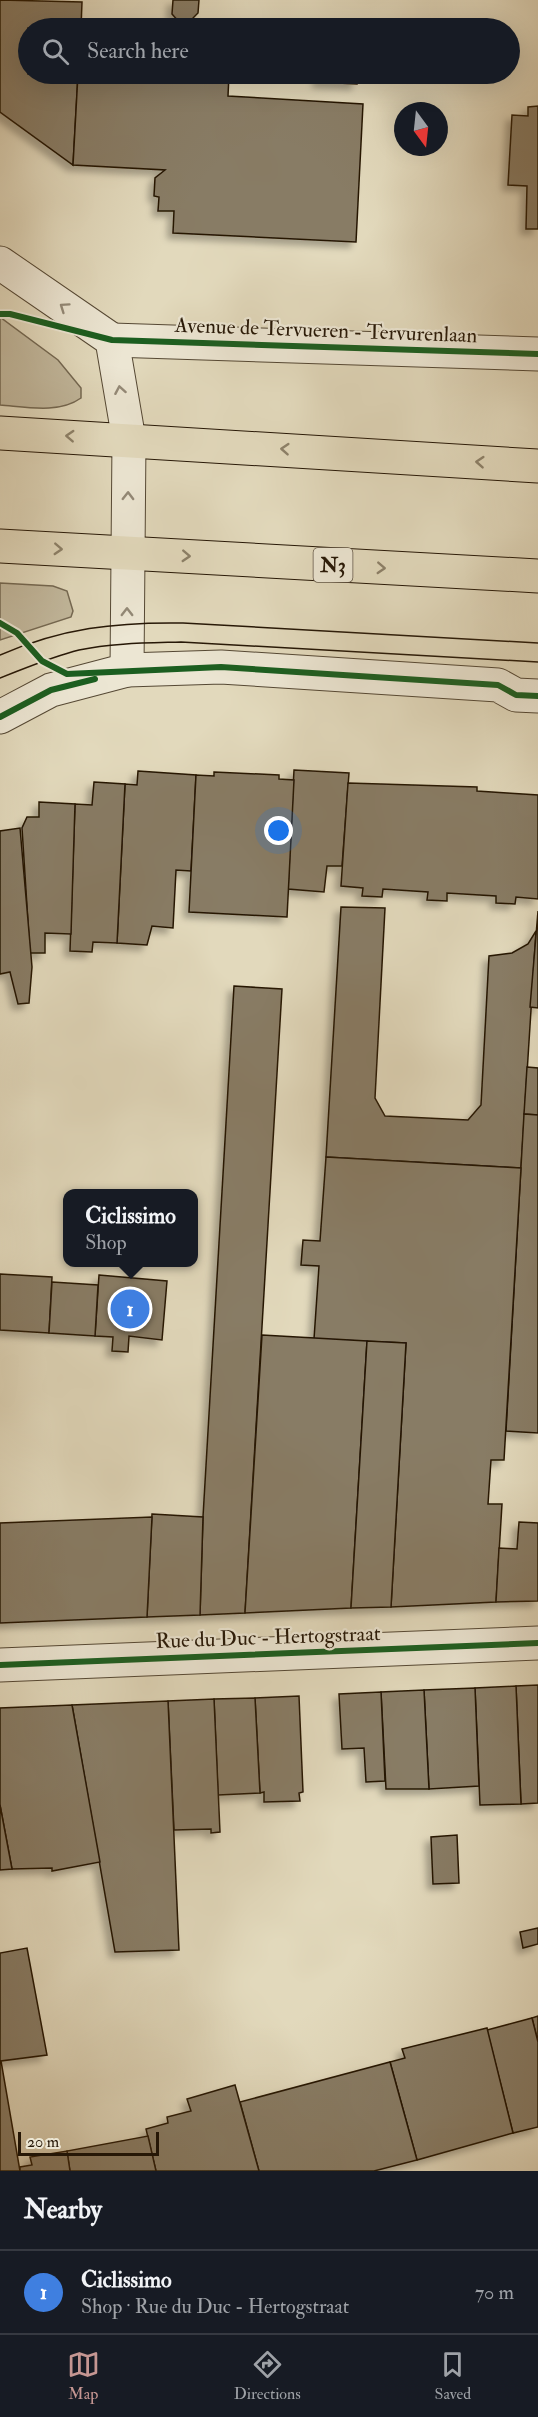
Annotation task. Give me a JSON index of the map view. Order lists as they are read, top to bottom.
{
  "streets": {
    "main road": ["N3"],
    "street": ["Avenue de Tervueren - Tervurenlaan", "Rue du Duc - Hertogstraat"]
  },
  "scale_bar": "20 m",
  "north": "bottom",
  "page": {
    "search": "Search here",
    "popup": ["Ciclissimo", "Shop"],
    "pins": "1",
    "scale": "20 m",
    "heading": "Nearby",
    "list": [
      {
        "mark": "1",
        "name": "Ciclissimo",
        "note": "Shop · Rue du Duc - Hertogstraat",
        "value": "70 m"
      }
    ],
    "nav": ["Map", "Directions", "Saved"]
  }
}
